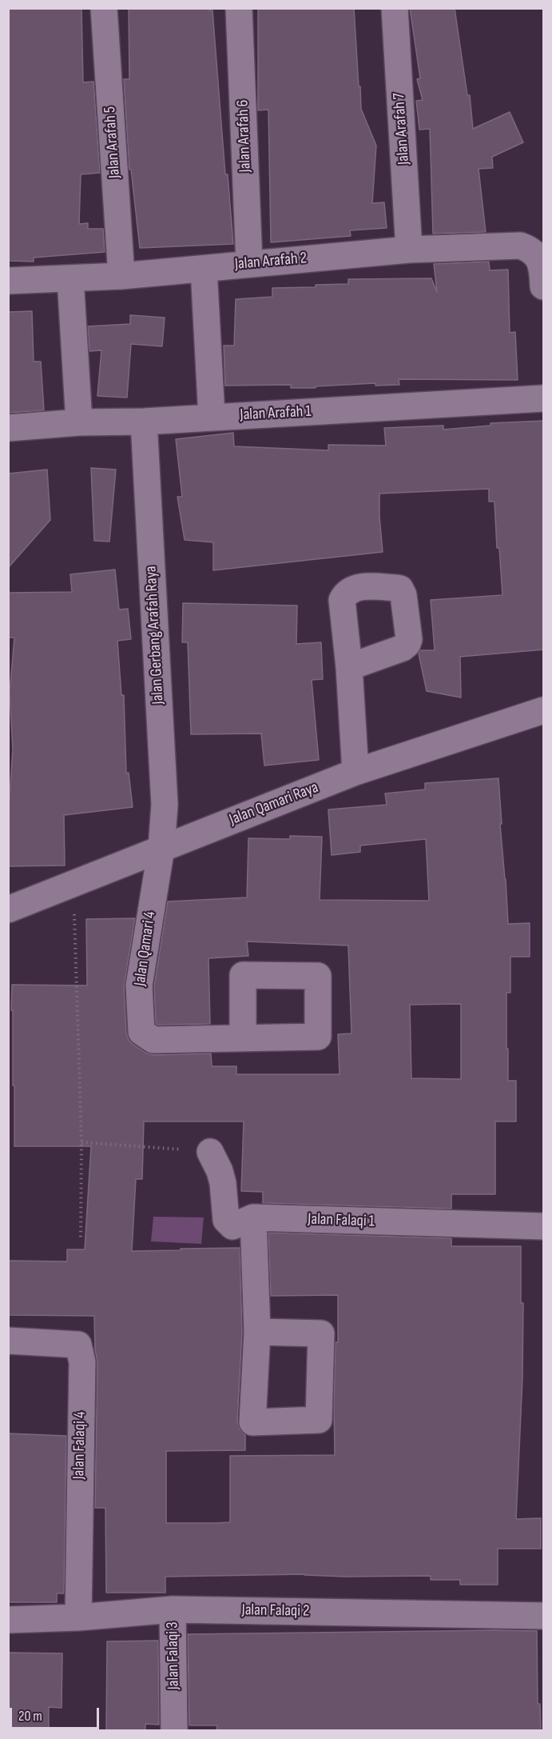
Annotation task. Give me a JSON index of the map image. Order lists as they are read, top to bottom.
{
  "streets": {
    "street": [
      "Jalan Arafah 7",
      "Jalan Arafah 6",
      "Jalan Arafah 5",
      "Jalan Arafah 2",
      "Jalan Arafah 1",
      "Jalan Gerbang Arafah Raya",
      "Jalan Qamari Raya",
      "Jalan Qamari 4",
      "Jalan Falaqi 1",
      "Jalan Falaqi 4",
      "Jalan Falaqi 2",
      "Jalan Falaqi 3"
    ]
  },
  "crossings": [
    ["Jalan Arafah 7", "Jalan Arafah 2"],
    ["Jalan Arafah 6", "Jalan Arafah 2"],
    ["Jalan Arafah 5", "Jalan Arafah 2"],
    ["Jalan Arafah 1", "Jalan Gerbang Arafah Raya"],
    ["Jalan Gerbang Arafah Raya", "Jalan Qamari Raya"],
    ["Jalan Gerbang Arafah Raya", "Jalan Qamari 4"],
    ["Jalan Qamari Raya", "Jalan Qamari 4"],
    ["Jalan Falaqi 4", "Jalan Falaqi 2"],
    ["Jalan Falaqi 2", "Jalan Falaqi 3"]
  ],
  "scale_bar": "20 m"
}
